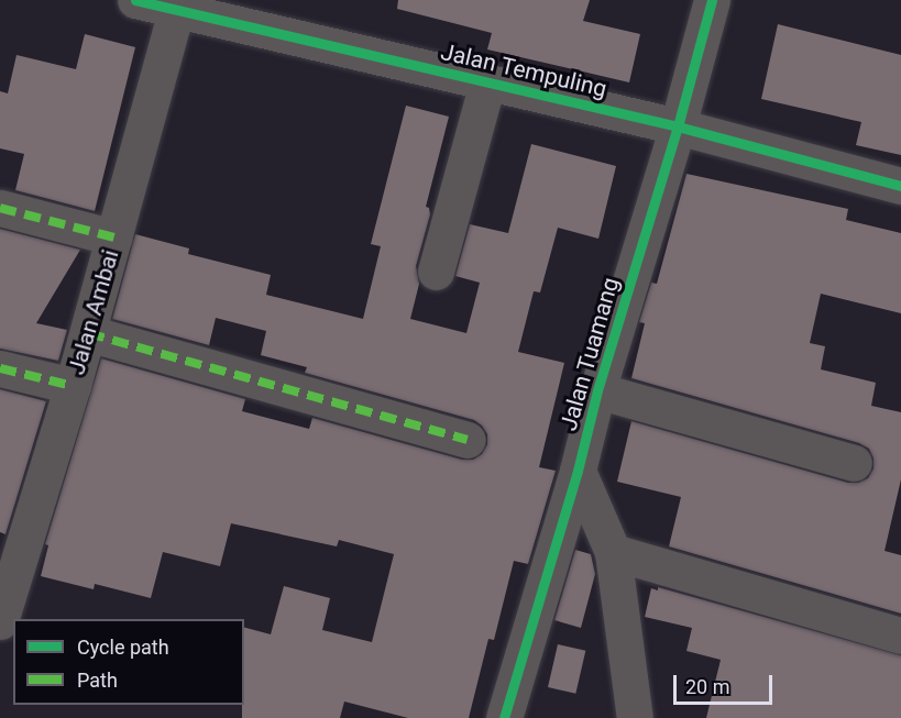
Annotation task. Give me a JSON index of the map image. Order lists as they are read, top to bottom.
{
  "streets": {
    "street": ["Jalan Tempuling", "Jalan Ambai", "Jalan Tuamang"]
  },
  "crossings": [
    ["Jalan Tempuling", "Jalan Ambai"],
    ["Jalan Tempuling", "Jalan Tuamang"]
  ],
  "legend": ["Cycle path", "Path"],
  "scale_bar": "20 m"
}
